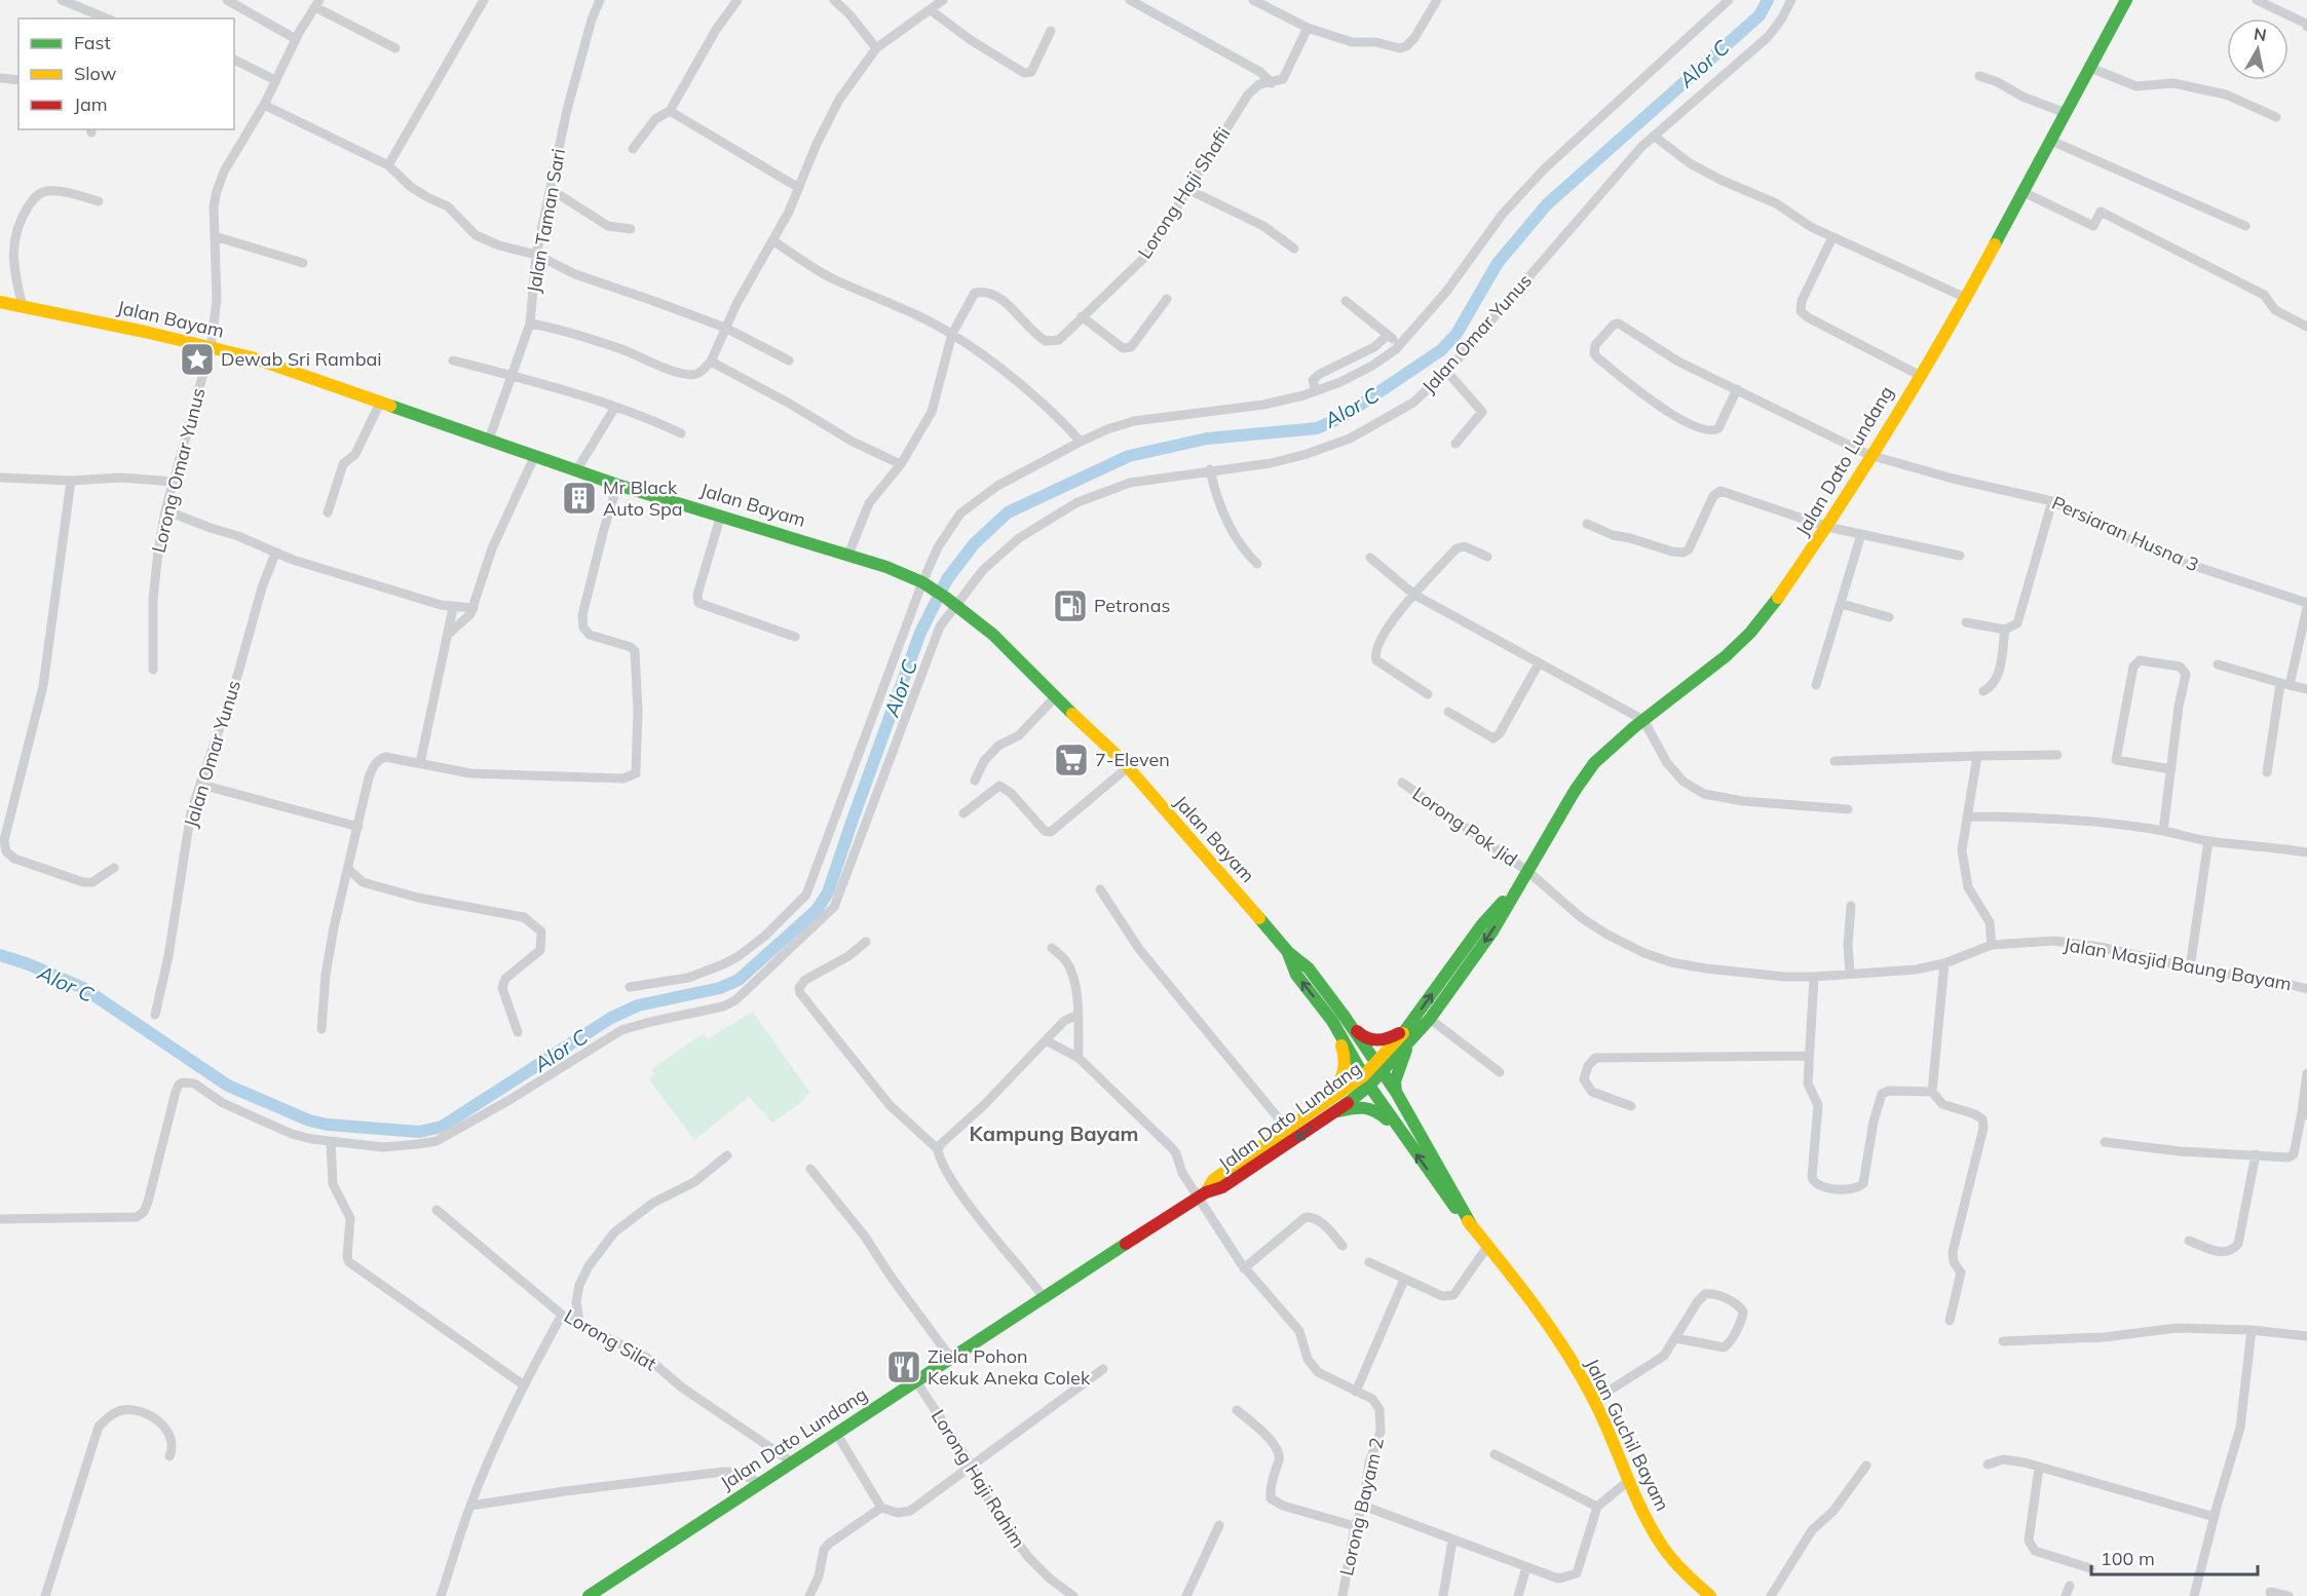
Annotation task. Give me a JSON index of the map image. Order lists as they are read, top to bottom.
{
  "streets": {
    "main road": ["Jalan Bayam", "Jalan Dato Lundang", "Jalan Guchil Bayam"],
    "street": [
      "Lorong Haji Shafii",
      "Jalan Taman Sari",
      "Jalan Omar Yunus",
      "Lorong Omar Yunus",
      "Persiaran Husna 3",
      "Lorong Pok Jid",
      "Jalan Masjid Baung Bayam",
      "Lorong Silat",
      "Lorong Haji Rahim",
      "Lorong Bayam 2"
    ]
  },
  "crossings": [
    ["Lorong Haji Shafii", "Jalan Bayam"],
    ["Jalan Taman Sari", "Jalan Bayam"],
    ["Jalan Bayam", "Jalan Omar Yunus"],
    ["Jalan Bayam", "Jalan Dato Lundang"],
    ["Jalan Bayam", "Lorong Omar Yunus"],
    ["Jalan Bayam", "Jalan Guchil Bayam"],
    ["Jalan Dato Lundang", "Persiaran Husna 3"],
    ["Jalan Dato Lundang", "Lorong Pok Jid"],
    ["Jalan Dato Lundang", "Jalan Masjid Baung Bayam"],
    ["Jalan Dato Lundang", "Lorong Silat"],
    ["Jalan Dato Lundang", "Jalan Guchil Bayam"],
    ["Jalan Dato Lundang", "Lorong Haji Rahim"],
    ["Jalan Dato Lundang", "Lorong Bayam 2"],
    ["Lorong Pok Jid", "Jalan Masjid Baung Bayam"]
  ],
  "districts": ["Kampung Bayam"],
  "water": ["Alor C"],
  "places": {
    "place": ["Dewab Sri Rambai"],
    "building": ["Mr Black Auto Spa"],
    "fuel station": ["Petronas"],
    "supermarket": ["7-Eleven"],
    "restaurant": ["Ziela Pohon Kekuk Aneka Colek"]
  },
  "legend": ["Fast", "Slow", "Jam"],
  "scale_bar": "100 m",
  "north": "top"
}
